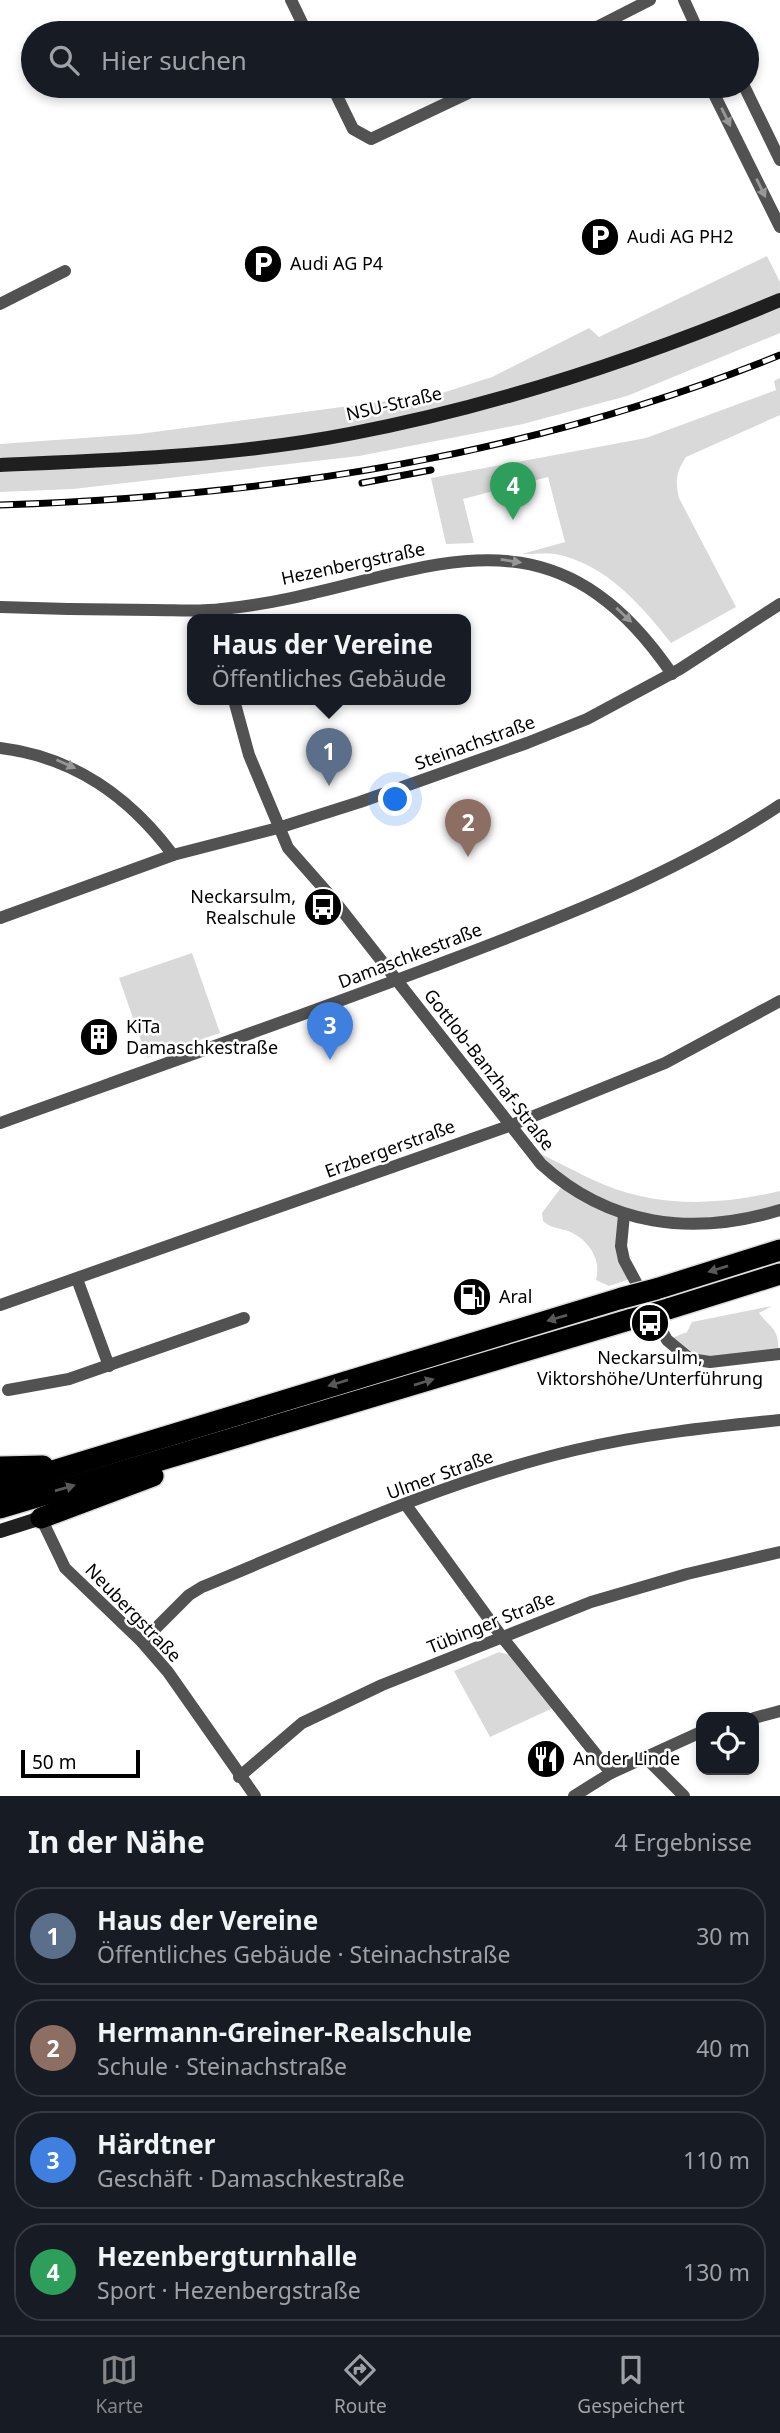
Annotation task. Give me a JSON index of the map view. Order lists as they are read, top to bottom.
{
  "streets": {
    "main road": ["NSU-Straße"],
    "street": [
      "Hezenbergstraße",
      "Steinachstraße",
      "Damaschkestraße",
      "Gottlob-Banzhaf-Straße",
      "Erzbergerstraße",
      "Ulmer Straße",
      "Neubergstraße",
      "Tübinger Straße"
    ]
  },
  "crossings": [
    ["Hezenbergstraße", "Steinachstraße"],
    ["Steinachstraße", "Gottlob-Banzhaf-Straße"],
    ["Damaschkestraße", "Gottlob-Banzhaf-Straße"],
    ["Gottlob-Banzhaf-Straße", "Erzbergerstraße"],
    ["Ulmer Straße", "Neubergstraße"],
    ["Neubergstraße", "Tübinger Straße"]
  ],
  "one_way": ["Hezenbergstraße"],
  "places": {
    "parking": ["Audi AG PH2", "Audi AG P4"],
    "bus stop": ["Neckarsulm, Realschule", "Neckarsulm, Viktorshöhe/Unterführung"],
    "building": ["KiTa Damaschkestraße"],
    "fuel station": ["Aral"],
    "restaurant": ["An der Linde"]
  },
  "scale_bar": "50 m",
  "page": {
    "search": "Hier suchen",
    "pins": [
      "4",
      "1",
      "2",
      "3"
    ],
    "popup": ["Haus der Vereine", "Öffentliches Gebäude"],
    "scale": "50 m",
    "heading": ["In der Nähe", "4 Ergebnisse"],
    "list": [
      {
        "mark": "1",
        "name": "Haus der Vereine",
        "note": "Öffentliches Gebäude · Steinachstraße",
        "value": "30 m"
      },
      {
        "mark": "2",
        "name": "Hermann-Greiner-Realschule",
        "note": "Schule · Steinachstraße",
        "value": "40 m"
      },
      {
        "mark": "3",
        "name": "Härdtner",
        "note": "Geschäft · Damaschkestraße",
        "value": "110 m"
      },
      {
        "mark": "4",
        "name": "Hezenbergturnhalle",
        "note": "Sport · Hezenbergstraße",
        "value": "130 m"
      }
    ],
    "nav": ["Karte", "Route", "Gespeichert"]
  }
}
